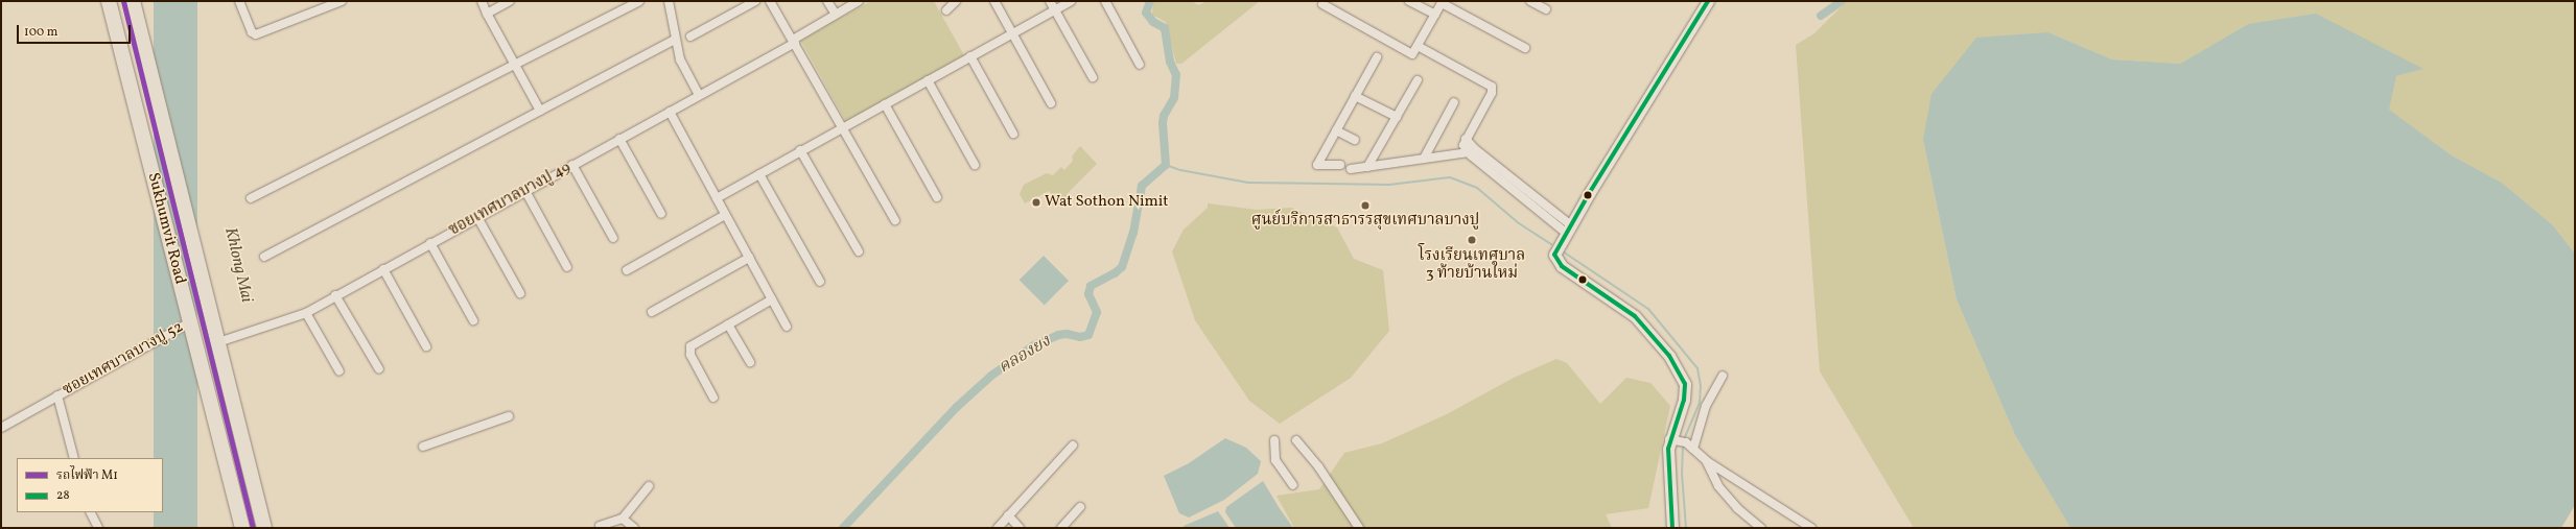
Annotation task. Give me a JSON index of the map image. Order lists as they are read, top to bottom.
{
  "streets": {
    "highway": ["Sukhumvit Road"],
    "street": ["ซอยเทศบาลบางปู 49", "ซอยเทศบาลบางปู 52"]
  },
  "crossings": [
    ["ซอยเทศบาลบางปู 49", "Sukhumvit Road"],
    ["Sukhumvit Road", "ซอยเทศบาลบางปู 52"]
  ],
  "water": ["Khlong Mai", "คลองยง"],
  "places": ["Wat Sothon Nimit", "ศูนย์บริการสาธารรสุขเทศบาลบางปู", "โรงเรียนเทศบาล 3 ท้ายบ้านใหม่"],
  "lines": ["metro line M1", "transit line 28"],
  "legend": ["รถไฟฟ้า M1", "28"],
  "scale_bar": "100 m"
}
